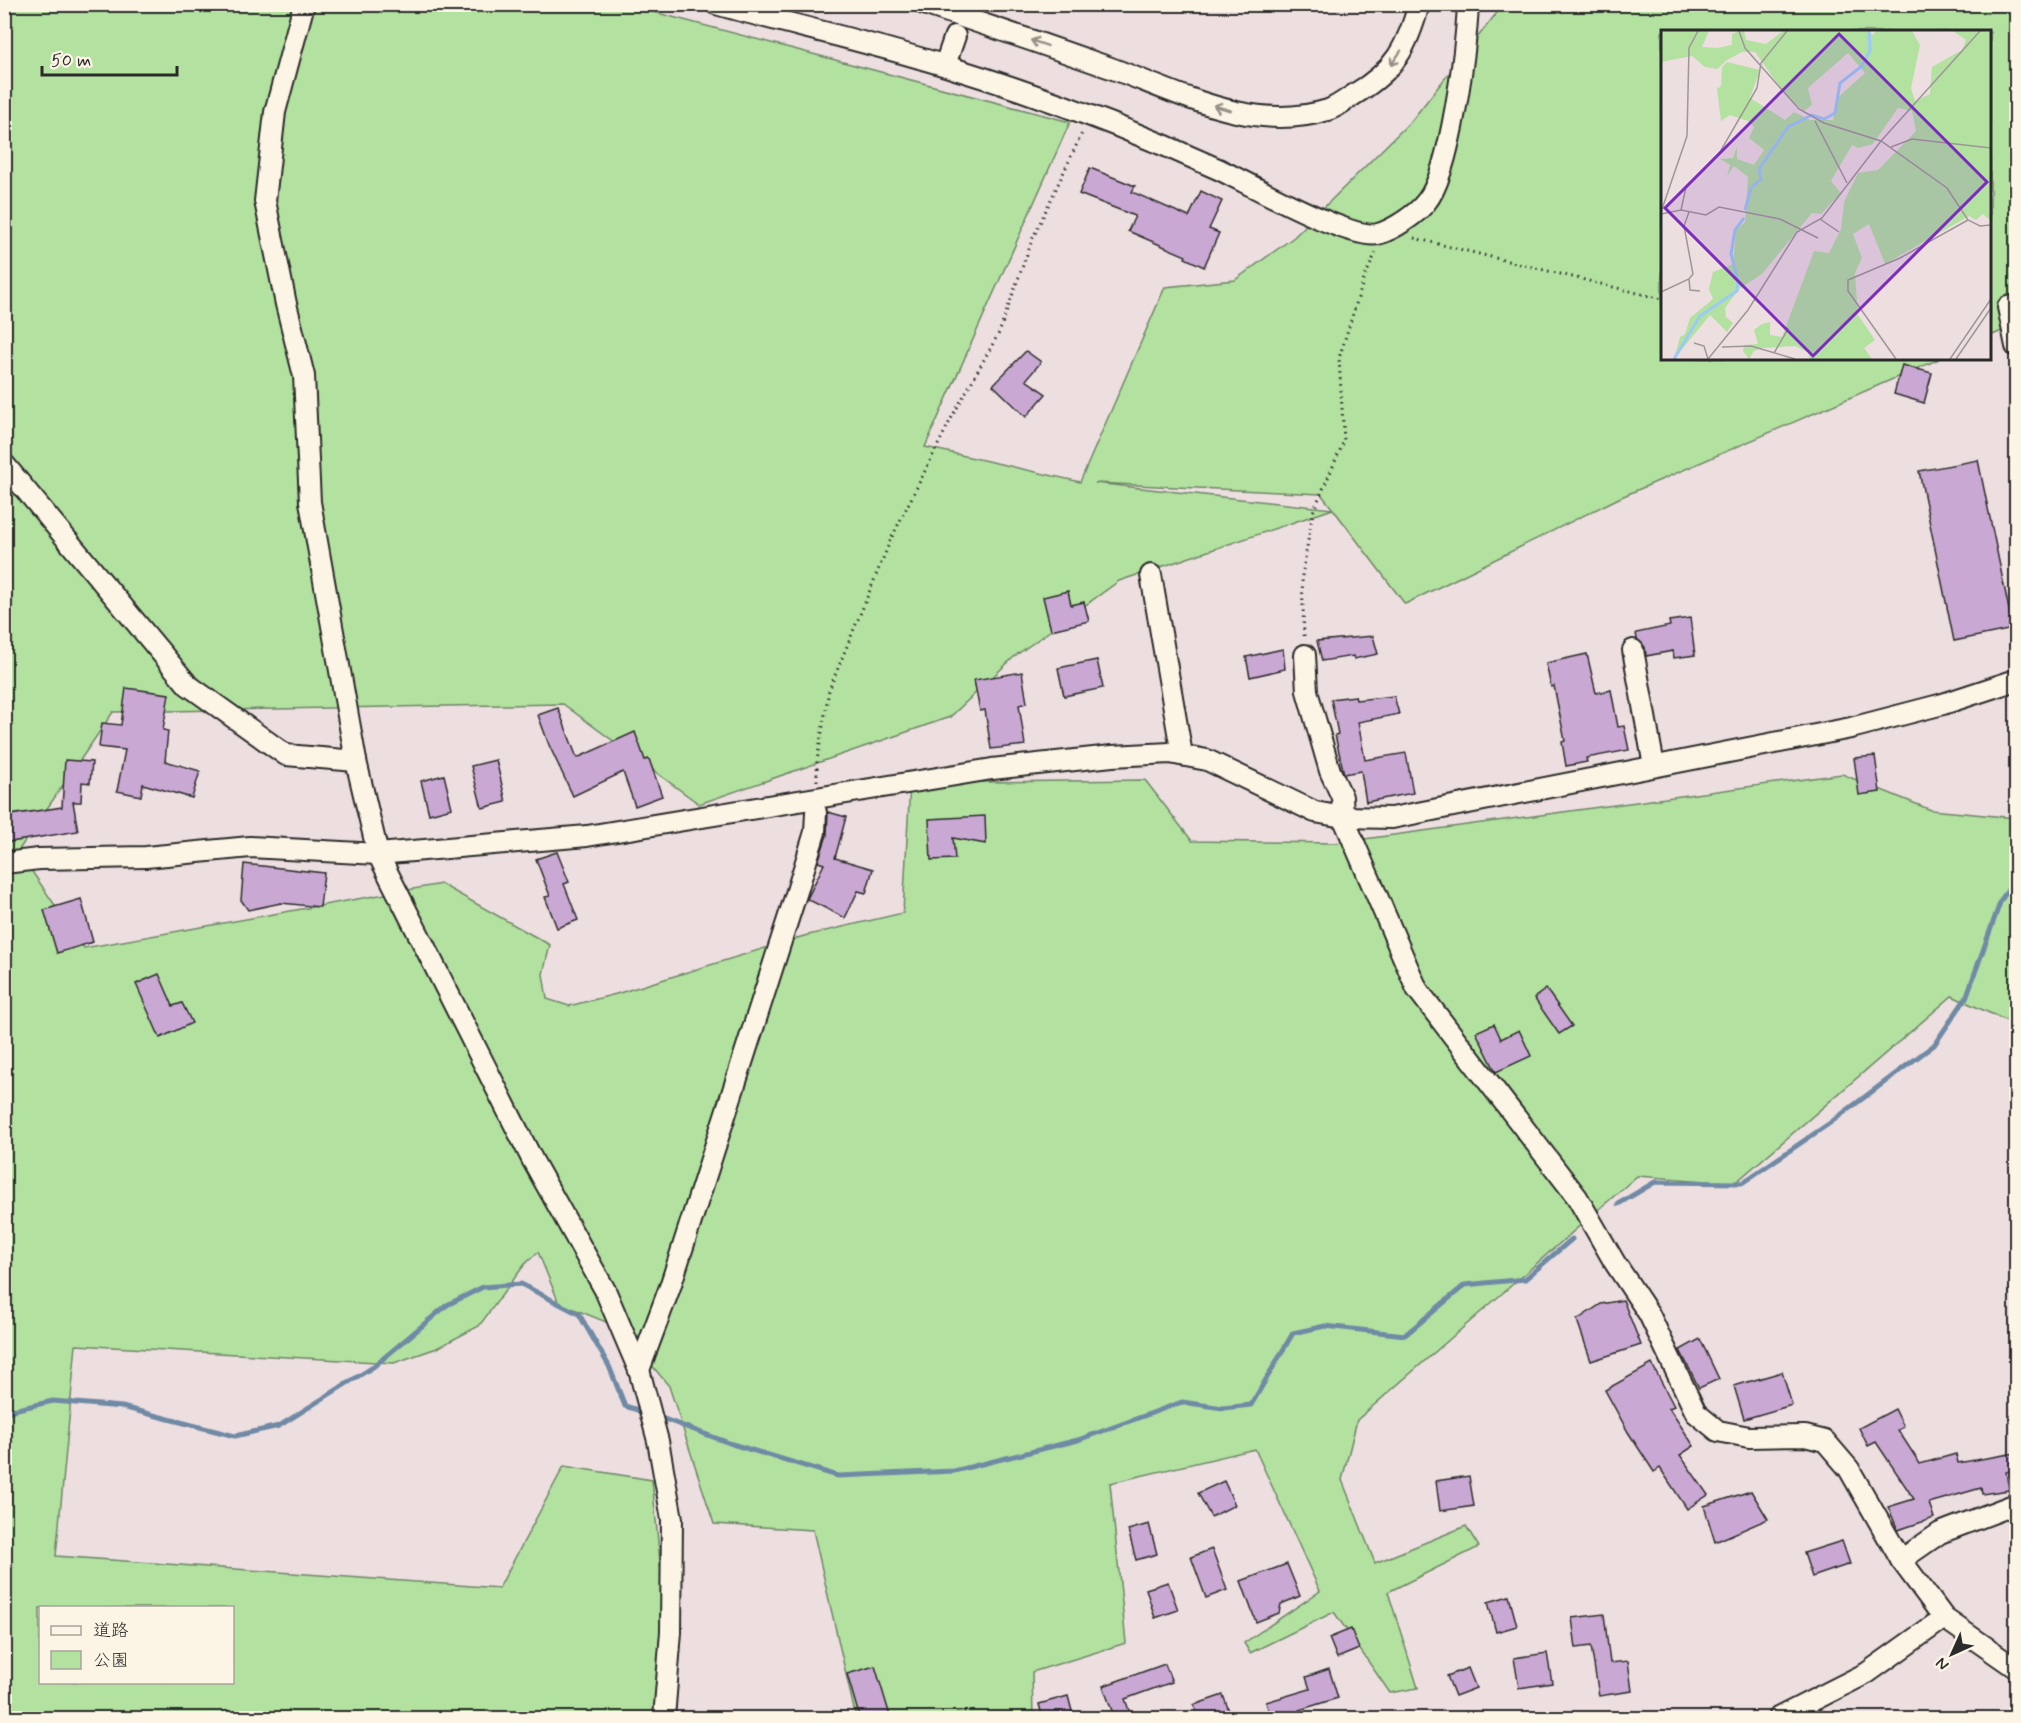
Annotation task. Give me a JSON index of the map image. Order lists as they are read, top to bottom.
{
  "legend": ["道路", "公園"],
  "scale_bar": "50 m",
  "north": "bottom left"
}
